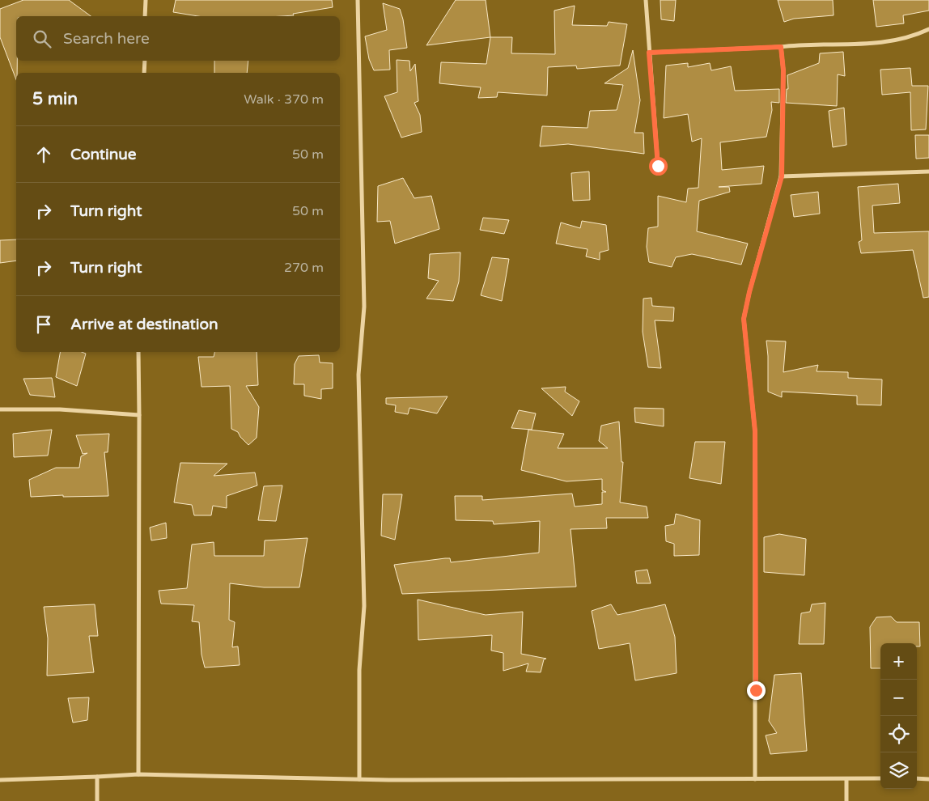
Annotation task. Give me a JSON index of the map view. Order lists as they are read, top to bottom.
{
  "page": {
    "search": "Search here",
    "heading": ["5 min", "Walk · 370 m"],
    "list": [
      ["Continue", "50 m"],
      ["Turn right", "50 m"],
      ["Turn right", "270 m"],
      "Arrive at destination"
    ],
    "map_buttons": ["+", "−"]
  }
}
